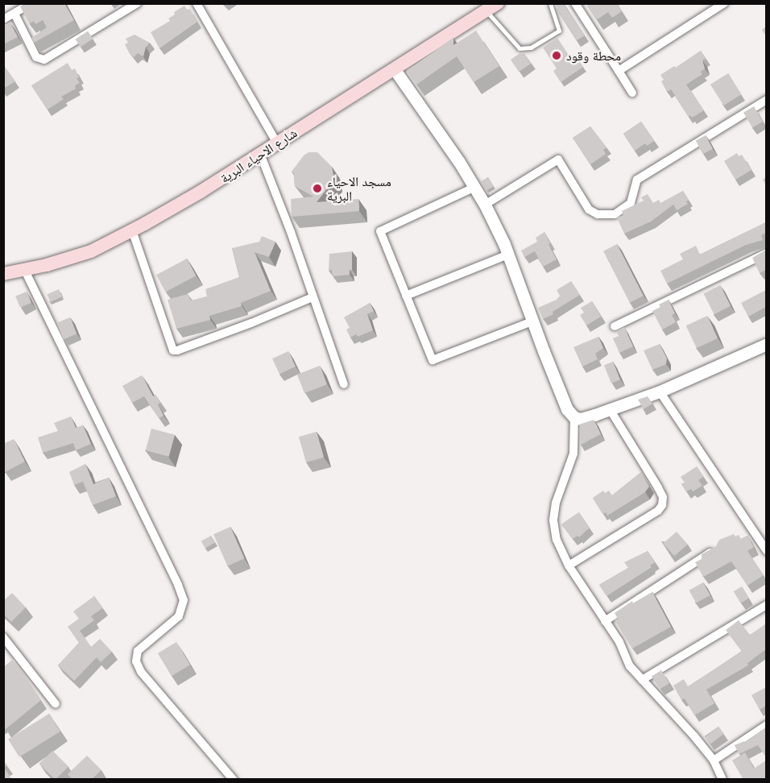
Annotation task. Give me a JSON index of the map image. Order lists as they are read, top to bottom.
{
  "streets": {
    "main road": ["شارع الاحياء البرية"]
  },
  "places": ["محطة وقود", "مسجد الاحياء البرية"]
}
